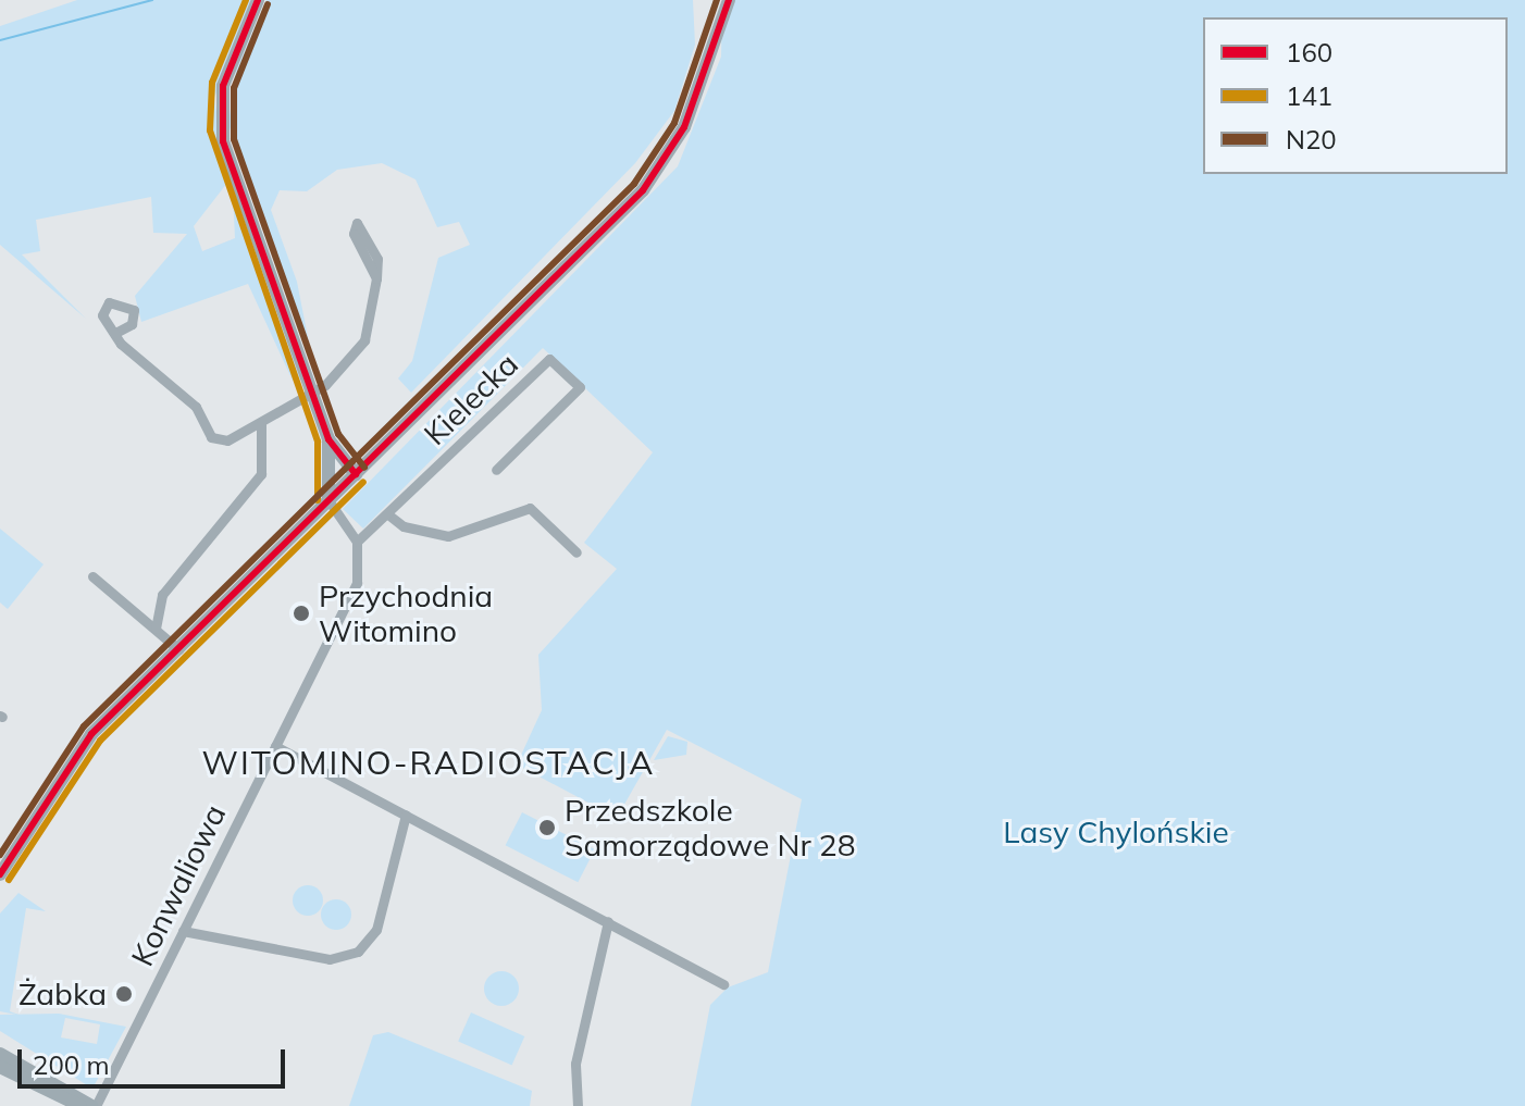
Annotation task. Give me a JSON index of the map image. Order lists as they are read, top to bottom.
{
  "streets": {
    "main road": ["Kielecka"],
    "street": ["Konwaliowa"]
  },
  "crossings": [
    ["Kielecka", "Konwaliowa"]
  ],
  "districts": ["WITOMINO-RADIOSTACJA"],
  "parks": ["Lasy Chylońskie"],
  "places": ["Przychodnia Witomino", "Przedszkole Samorządowe Nr 28", "Żabka"],
  "lines": ["transit line 160", "transit line 141", "transit line N20"],
  "legend": ["160", "141", "N20"],
  "scale_bar": "200 m"
}
